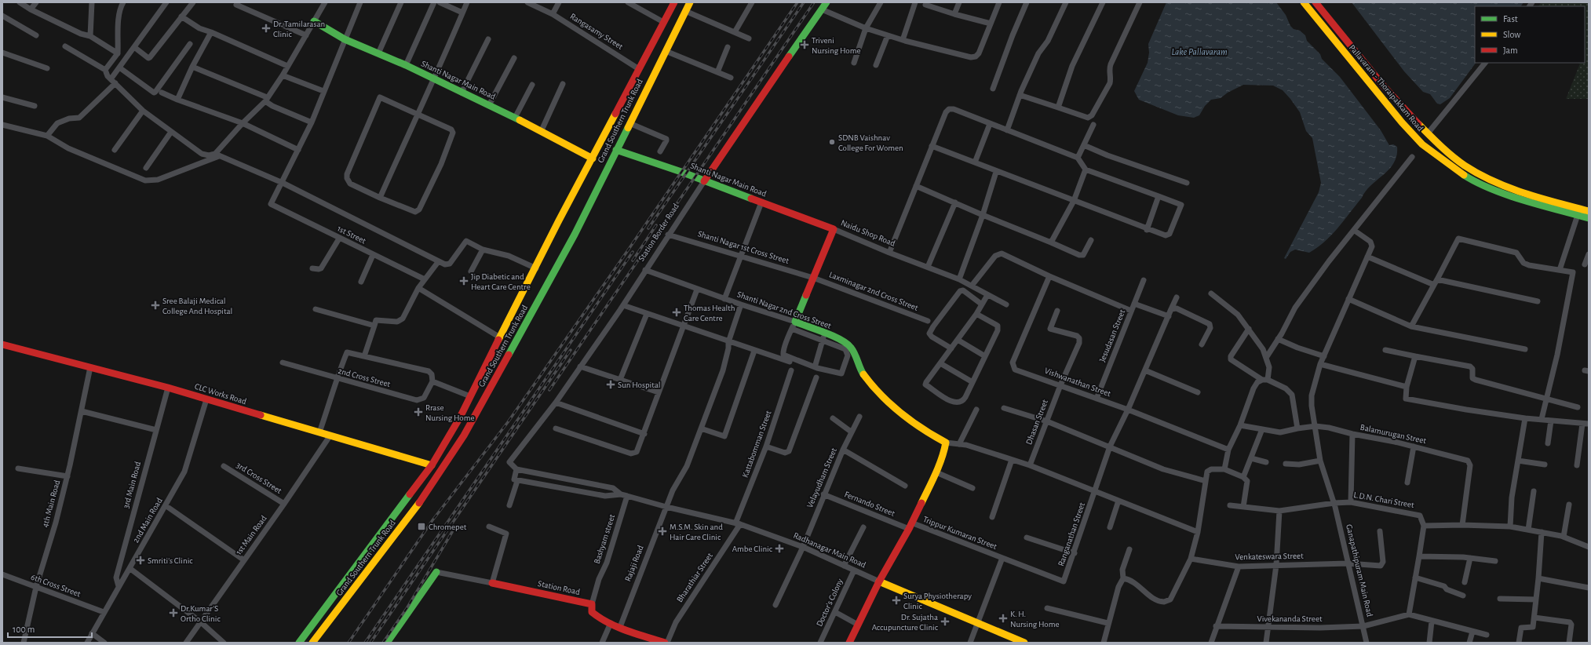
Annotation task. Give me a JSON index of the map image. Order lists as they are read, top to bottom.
{
  "streets": {
    "main road": [
      "Shanti Nagar Main Road",
      "Pallavaram - Thoraipakkam Road",
      "Grand Southern Trunk Road",
      "Station Border Road",
      "Naidu Shop Road",
      "Shanti Nagar 2nd Cross Street",
      "CLC Works Road",
      "Radhanagar Main Road",
      "Station Road"
    ],
    "street": [
      "Rangasamy Street",
      "1st Street",
      "Shanti Nagar 1st Cross Street",
      "Laxminagar 2nd Cross Street",
      "Jesudasan Street",
      "2nd Cross Street",
      "Vishwanathan Street",
      "Dhasan Street",
      "Balamurugan Street",
      "Kattabomman Street",
      "3rd Cross Street",
      "Velayudham Street",
      "3rd Main Road",
      "L.D.N. Chari Street",
      "4th Main Road",
      "Fernando Street",
      "2nd Main Road",
      "Trippur Kumaran Street",
      "Ranganathan Street",
      "1st Main Road",
      "Bashyam street",
      "Venkateswara Street",
      "Rajaji Road",
      "Ganapathipuram Main Road",
      "Bharathiar Street",
      "6th Cross Street",
      "Doctor's Colony",
      "Vivekananda Street"
    ]
  },
  "crossings": [
    ["Rangasamy Street", "Grand Southern Trunk Road"],
    ["Shanti Nagar Main Road", "Grand Southern Trunk Road"],
    ["Shanti Nagar Main Road", "Station Border Road"],
    ["Shanti Nagar Main Road", "Naidu Shop Road"],
    ["Grand Southern Trunk Road", "CLC Works Road"],
    ["Station Border Road", "Shanti Nagar 1st Cross Street"],
    ["Station Border Road", "Shanti Nagar 2nd Cross Street"],
    ["Naidu Shop Road", "Shanti Nagar 1st Cross Street"],
    ["Naidu Shop Road", "Laxminagar 2nd Cross Street"],
    ["Naidu Shop Road", "Shanti Nagar 2nd Cross Street"],
    ["Shanti Nagar 1st Cross Street", "Laxminagar 2nd Cross Street"],
    ["Shanti Nagar 2nd Cross Street", "Rajaji Road"],
    ["Jesudasan Street", "Vishwanathan Street"],
    ["Vishwanathan Street", "Dhasan Street"],
    ["Vishwanathan Street", "Ranganathan Street"],
    ["CLC Works Road", "3rd Main Road"],
    ["CLC Works Road", "4th Main Road"],
    ["CLC Works Road", "2nd Main Road"],
    ["CLC Works Road", "1st Main Road"],
    ["Balamurugan Street", "Ganapathipuram Main Road"],
    ["Kattabomman Street", "Radhanagar Main Road"],
    ["Kattabomman Street", "Bharathiar Street"],
    ["3rd Cross Street", "1st Main Road"],
    ["Velayudham Street", "Fernando Street"],
    ["Velayudham Street", "Radhanagar Main Road"],
    ["3rd Main Road", "2nd Main Road"],
    ["L.D.N. Chari Street", "Ganapathipuram Main Road"],
    ["4th Main Road", "6th Cross Street"],
    ["Fernando Street", "Trippur Kumaran Street"],
    ["2nd Main Road", "6th Cross Street"],
    ["Trippur Kumaran Street", "Ranganathan Street"],
    ["Bashyam street", "Radhanagar Main Road"],
    ["Bashyam street", "Station Road"],
    ["Radhanagar Main Road", "Rajaji Road"],
    ["Radhanagar Main Road", "Bharathiar Street"],
    ["Radhanagar Main Road", "Doctor's Colony"],
    ["Venkateswara Street", "Ganapathipuram Main Road"],
    ["Ganapathipuram Main Road", "Vivekananda Street"]
  ],
  "water": ["Lake Pallavaram"],
  "places": {
    "health": [
      "Dr. Tamilarasan Clinic",
      "Triveni Nursing Home",
      "Jip Diabetic and Heart Care Centre",
      "Sree Balaji Medical College And Hospital",
      "Thomas Health Care Centre",
      "Sun Hospital",
      "Rrase Nursing Home",
      "M.S.M. Skin and Hair Care Clinic",
      "Ambe Clinic",
      "Smriti's Clinic",
      "Surya Physiotherapy Clinic",
      "Dr.Kumar'S Ortho Clinic",
      "K. H. Nursing Home",
      "Dr. Sujatha Accupuncture Clinic"
    ],
    "other": ["SDNB Vaishnav College For Women"],
    "transit": ["Chromepet"]
  },
  "legend": ["Fast", "Slow", "Jam"],
  "scale_bar": "100 m"
}
